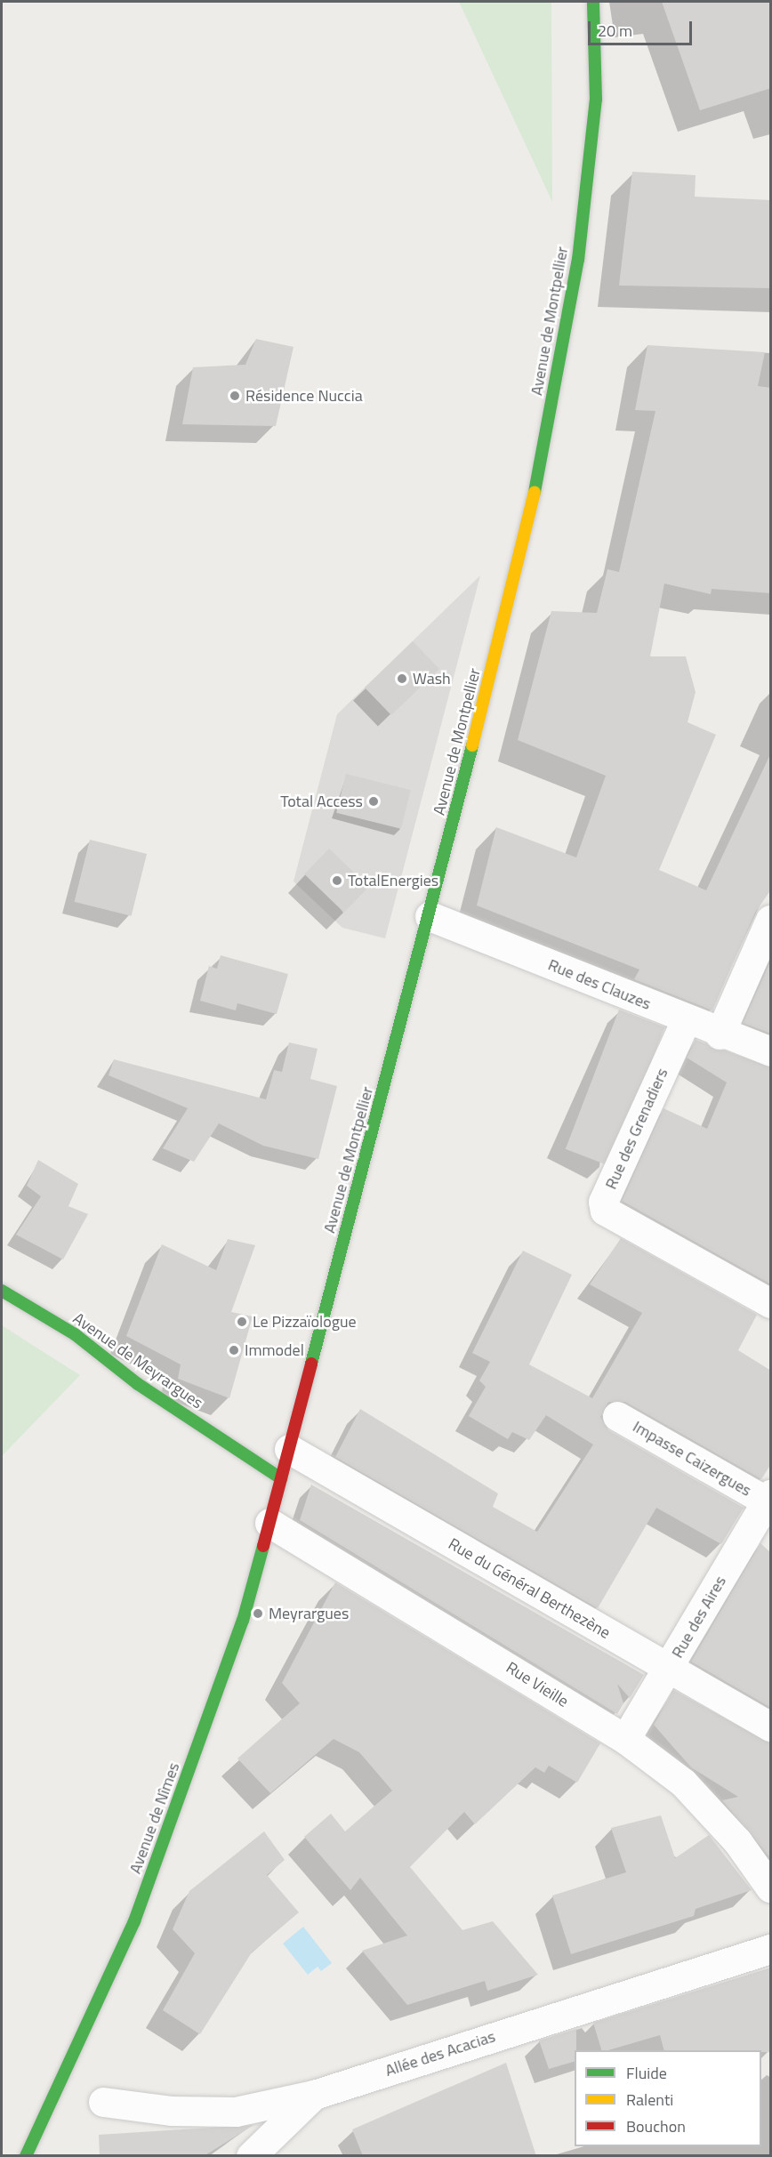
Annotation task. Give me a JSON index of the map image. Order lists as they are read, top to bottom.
{
  "streets": {
    "main road": ["Avenue de Montpellier", "Avenue de Meyrargues", "Avenue de Nîmes"],
    "street": [
      "Rue des Clauzes",
      "Rue des Grenadiers",
      "Impasse Caizergues",
      "Rue du Général Berthezène",
      "Rue des Aires",
      "Rue Vieille",
      "Allée des Acacias"
    ]
  },
  "crossings": [
    ["Avenue de Montpellier", "Rue des Clauzes"],
    ["Avenue de Montpellier", "Avenue de Meyrargues"],
    ["Avenue de Montpellier", "Rue du Général Berthezène"],
    ["Avenue de Montpellier", "Avenue de Nîmes"],
    ["Rue des Clauzes", "Rue des Grenadiers"],
    ["Avenue de Meyrargues", "Avenue de Nîmes"],
    ["Impasse Caizergues", "Rue des Aires"],
    ["Rue du Général Berthezène", "Rue des Aires"],
    ["Rue des Aires", "Rue Vieille"],
    ["Rue Vieille", "Avenue de Nîmes"]
  ],
  "places": [
    "Résidence Nuccia",
    "Wash",
    "Total Access",
    "TotalEnergies",
    "Le Pizzaïologue",
    "Immodel",
    "Meyrargues"
  ],
  "legend": ["Fluide", "Ralenti", "Bouchon"],
  "scale_bar": "20 m"
}
